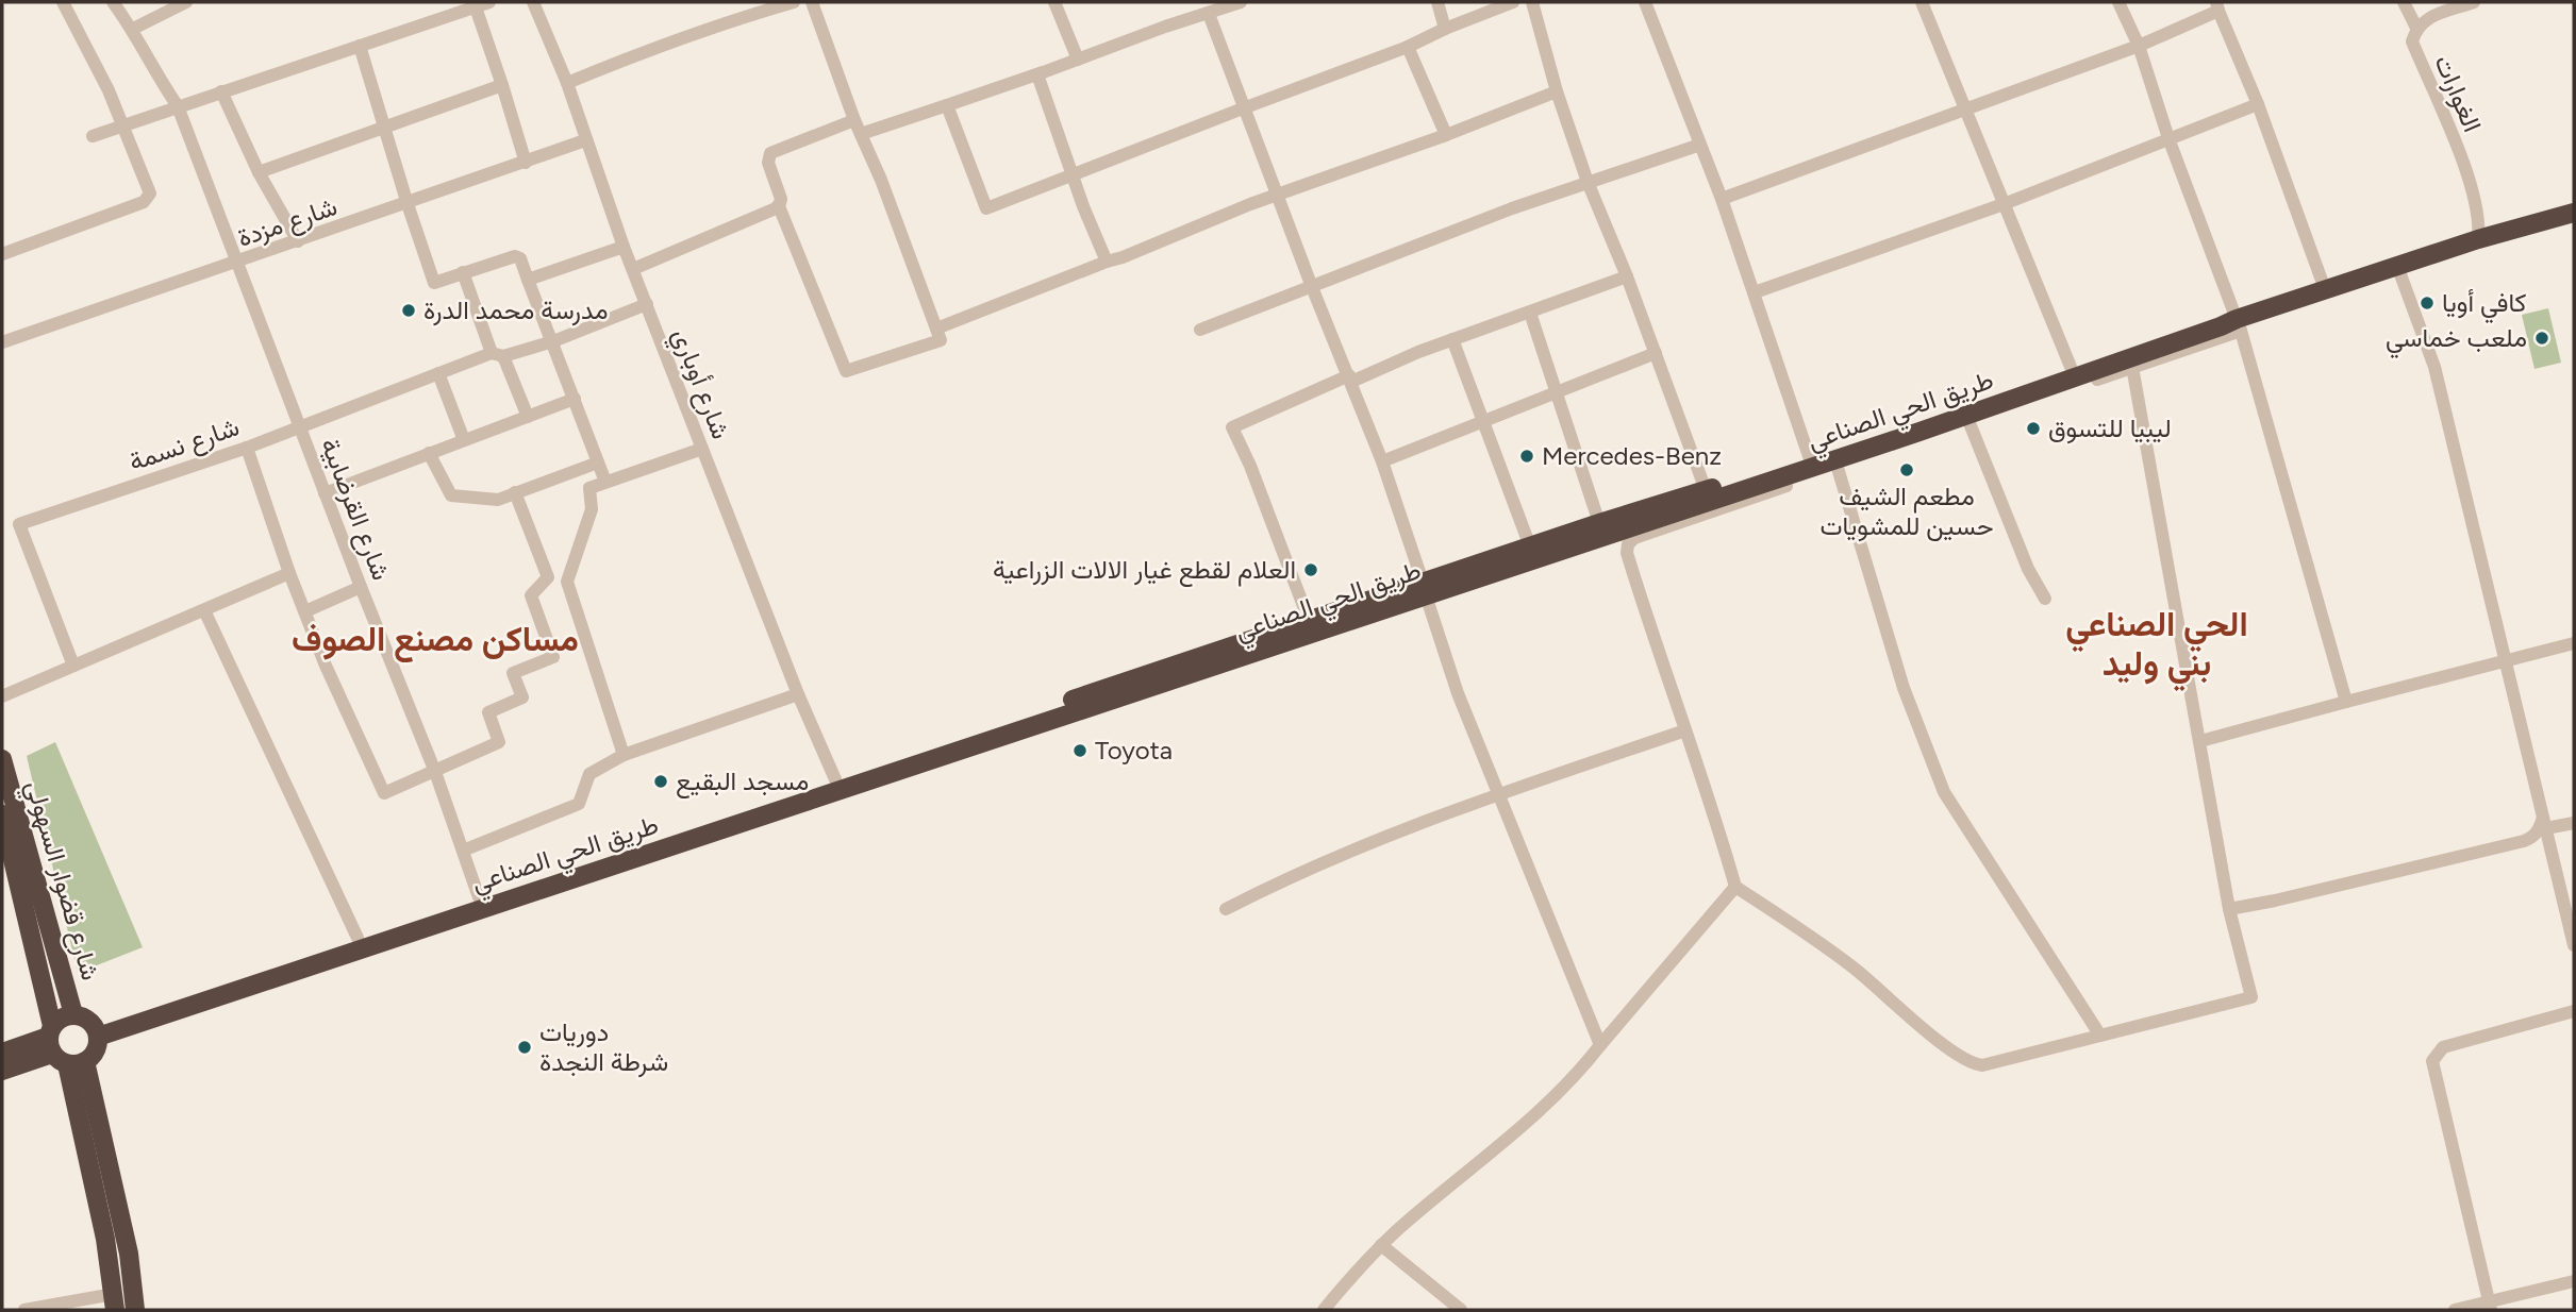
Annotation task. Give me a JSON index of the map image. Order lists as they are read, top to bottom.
{
  "streets": {
    "highway": ["طريق الحي الصناعي", "شارع قضوار السهولي"],
    "street": [
      "الغوارات",
      "شارع مزدة",
      "شارع أوباري",
      "شارع نسمة",
      "شارع القرضابية"
    ]
  },
  "crossings": [
    ["الغوارات", "طريق الحي الصناعي"],
    ["شارع مزدة", "شارع أوباري"],
    ["شارع مزدة", "شارع القرضابية"],
    ["شارع أوباري", "شارع نسمة"],
    ["شارع نسمة", "شارع القرضابية"]
  ],
  "districts": ["الحي الصناعي بني وليد", "مساكن مصنع الصوف"],
  "places": [
    "كافي أويا",
    "مدرسة محمد الدرة",
    "ملعب خماسي",
    "ليبيا للتسوق",
    "Mercedes-Benz",
    "مطعم الشيف حسين للمشويات",
    "العلام لقطع غيار الالات الزراعية",
    "Toyota",
    "مسجد البقيع",
    "دوريات شرطة النجدة"
  ]
}
